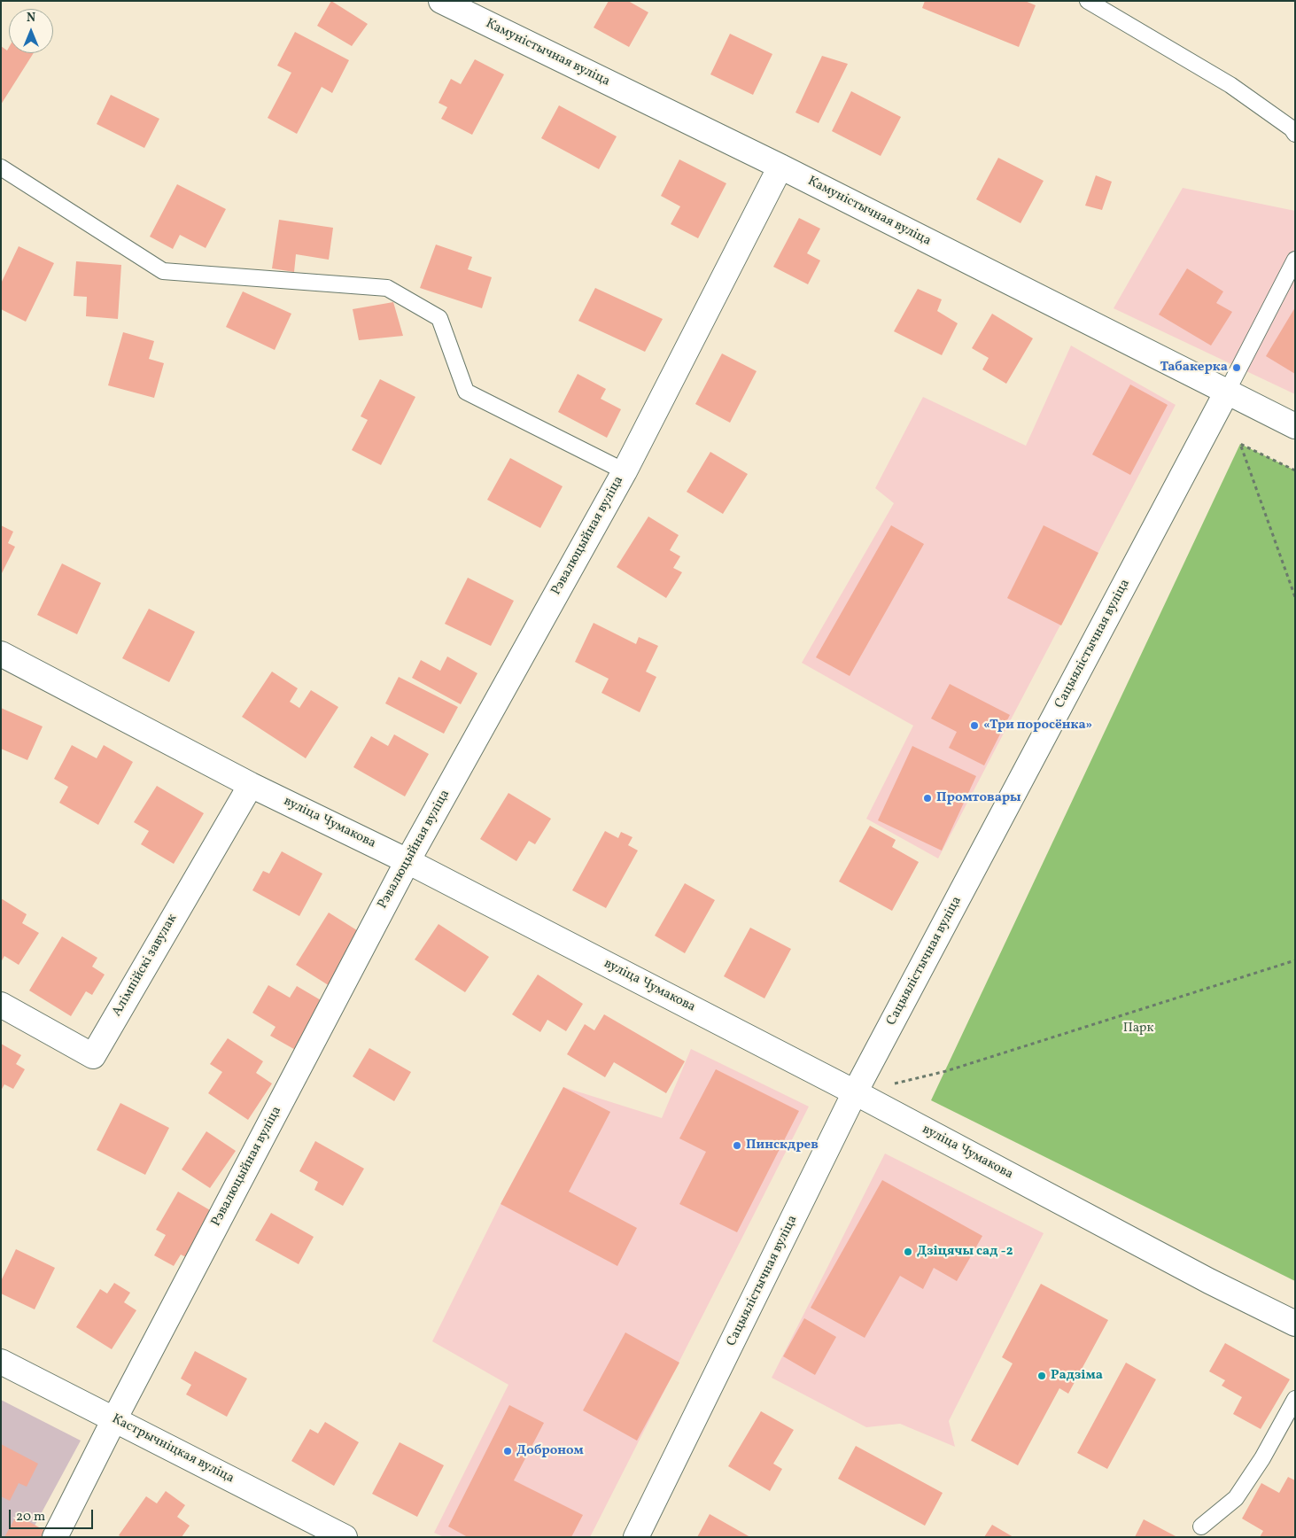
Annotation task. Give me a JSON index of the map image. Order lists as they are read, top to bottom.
{
  "streets": {
    "street": [
      "Камуністычная вуліца",
      "Рэвалюцыйная вуліца",
      "Сацыялістычная вуліца",
      "вуліца Чумакова",
      "Алімпійскі завулак",
      "Кастрычніцкая вуліца"
    ]
  },
  "crossings": [
    ["Камуністычная вуліца", "Рэвалюцыйная вуліца"],
    ["Камуністычная вуліца", "Сацыялістычная вуліца"],
    ["Рэвалюцыйная вуліца", "вуліца Чумакова"],
    ["Рэвалюцыйная вуліца", "Кастрычніцкая вуліца"],
    ["Сацыялістычная вуліца", "вуліца Чумакова"],
    ["вуліца Чумакова", "Алімпійскі завулак"]
  ],
  "parks": ["Парк"],
  "places": [
    "Табакерка",
    "«Три поросёнка»",
    "Промтовары",
    "Пинскдрев",
    "Дзіцячы сад -2",
    "Радзіма",
    "Доброном"
  ],
  "scale_bar": "20 m",
  "north": "top"
}
